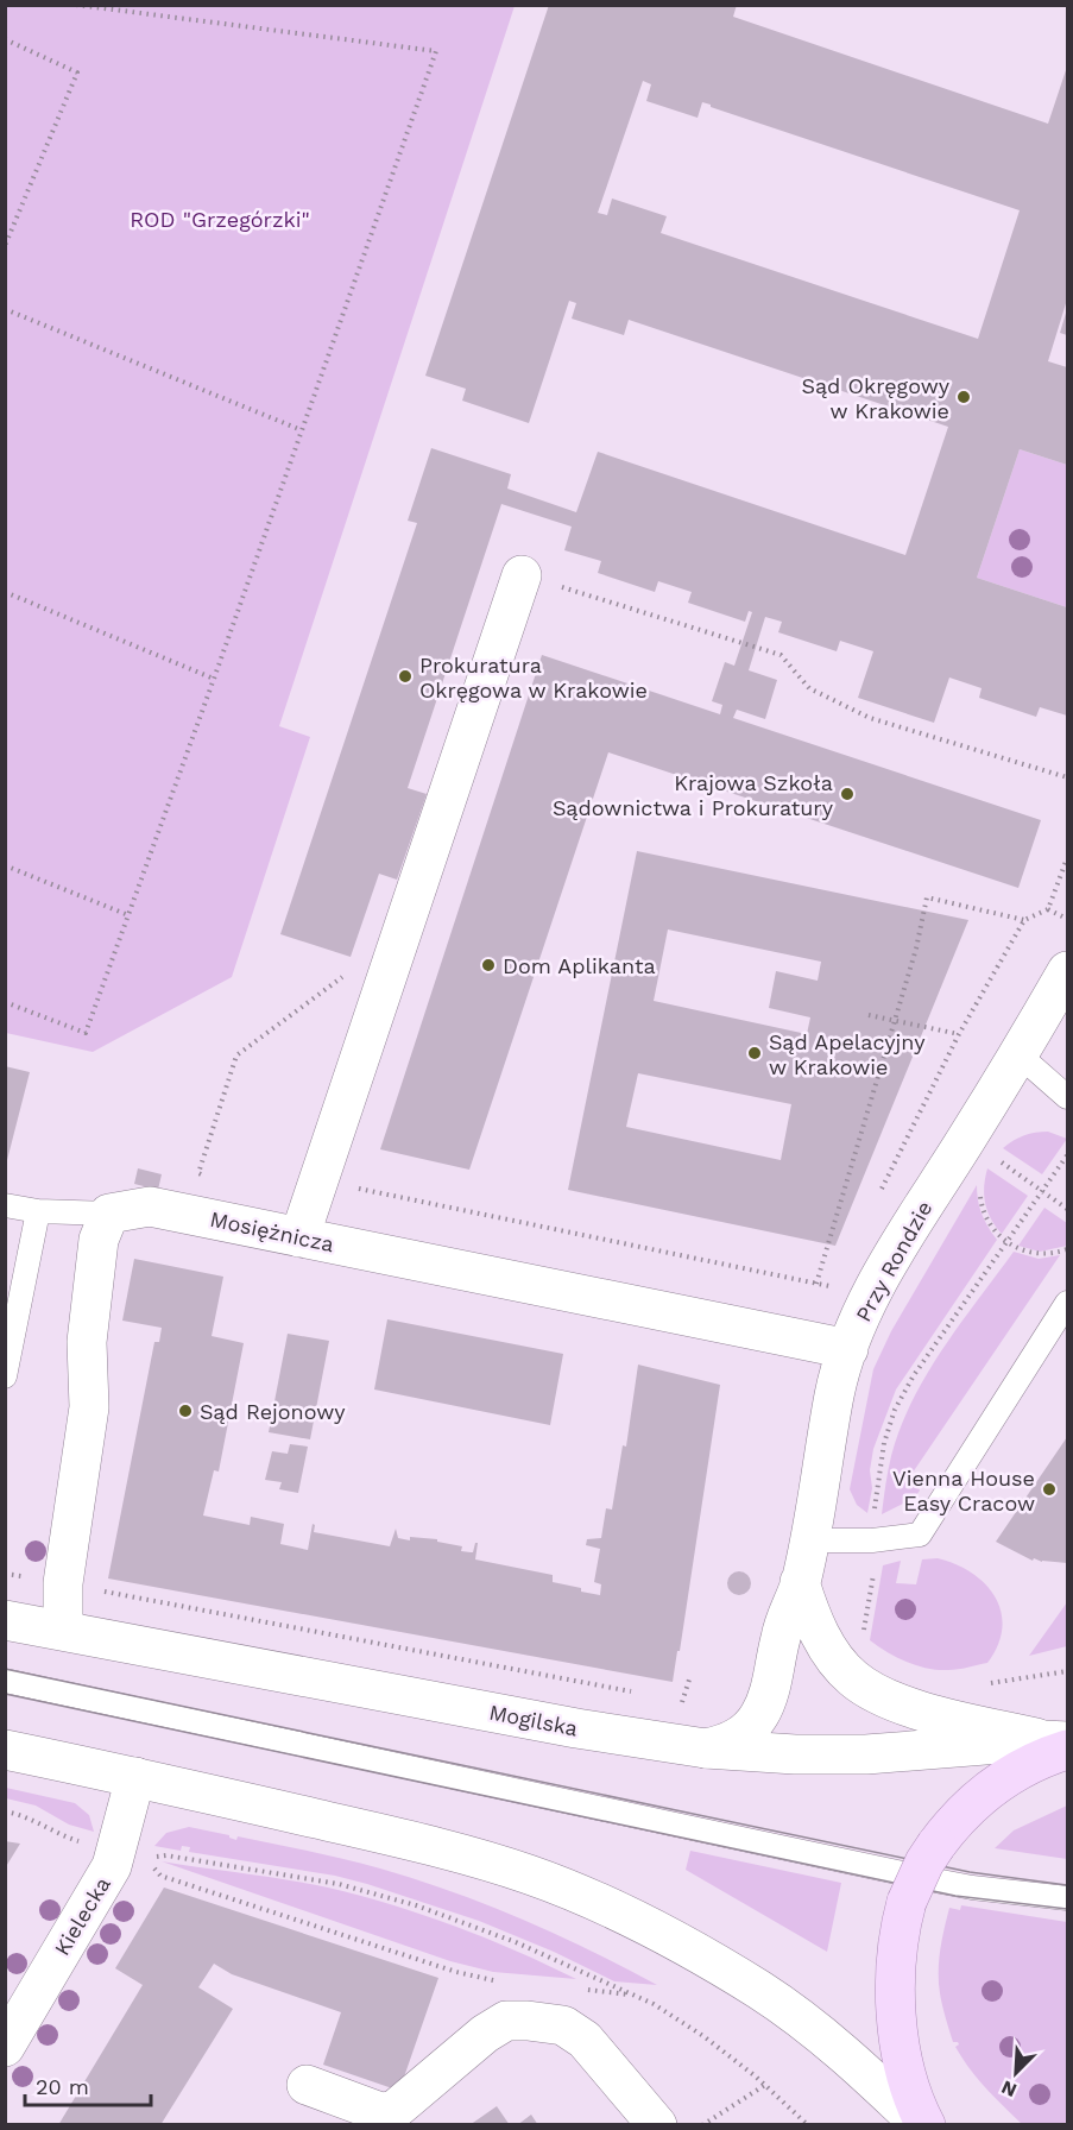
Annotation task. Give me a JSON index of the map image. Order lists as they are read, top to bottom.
{
  "streets": {
    "street": [
      "Mosiężnicza",
      "Przy Rondzie",
      "Mogilska",
      "Kielecka"
    ]
  },
  "crossings": [
    ["Mosiężnicza", "Przy Rondzie"],
    ["Przy Rondzie", "Mogilska"]
  ],
  "parks": ["ROD \"Grzegórzki\""],
  "places": [
    "Sąd Okręgowy w Krakowie",
    "Prokuratura Okręgowa w Krakowie",
    "Krajowa Szkoła Sądownictwa i Prokuratury",
    "Dom Aplikanta",
    "Sąd Apelacyjny w Krakowie",
    "Sąd Rejonowy",
    "Vienna House Easy Cracow"
  ],
  "scale_bar": "20 m",
  "north": "bottom left"
}
